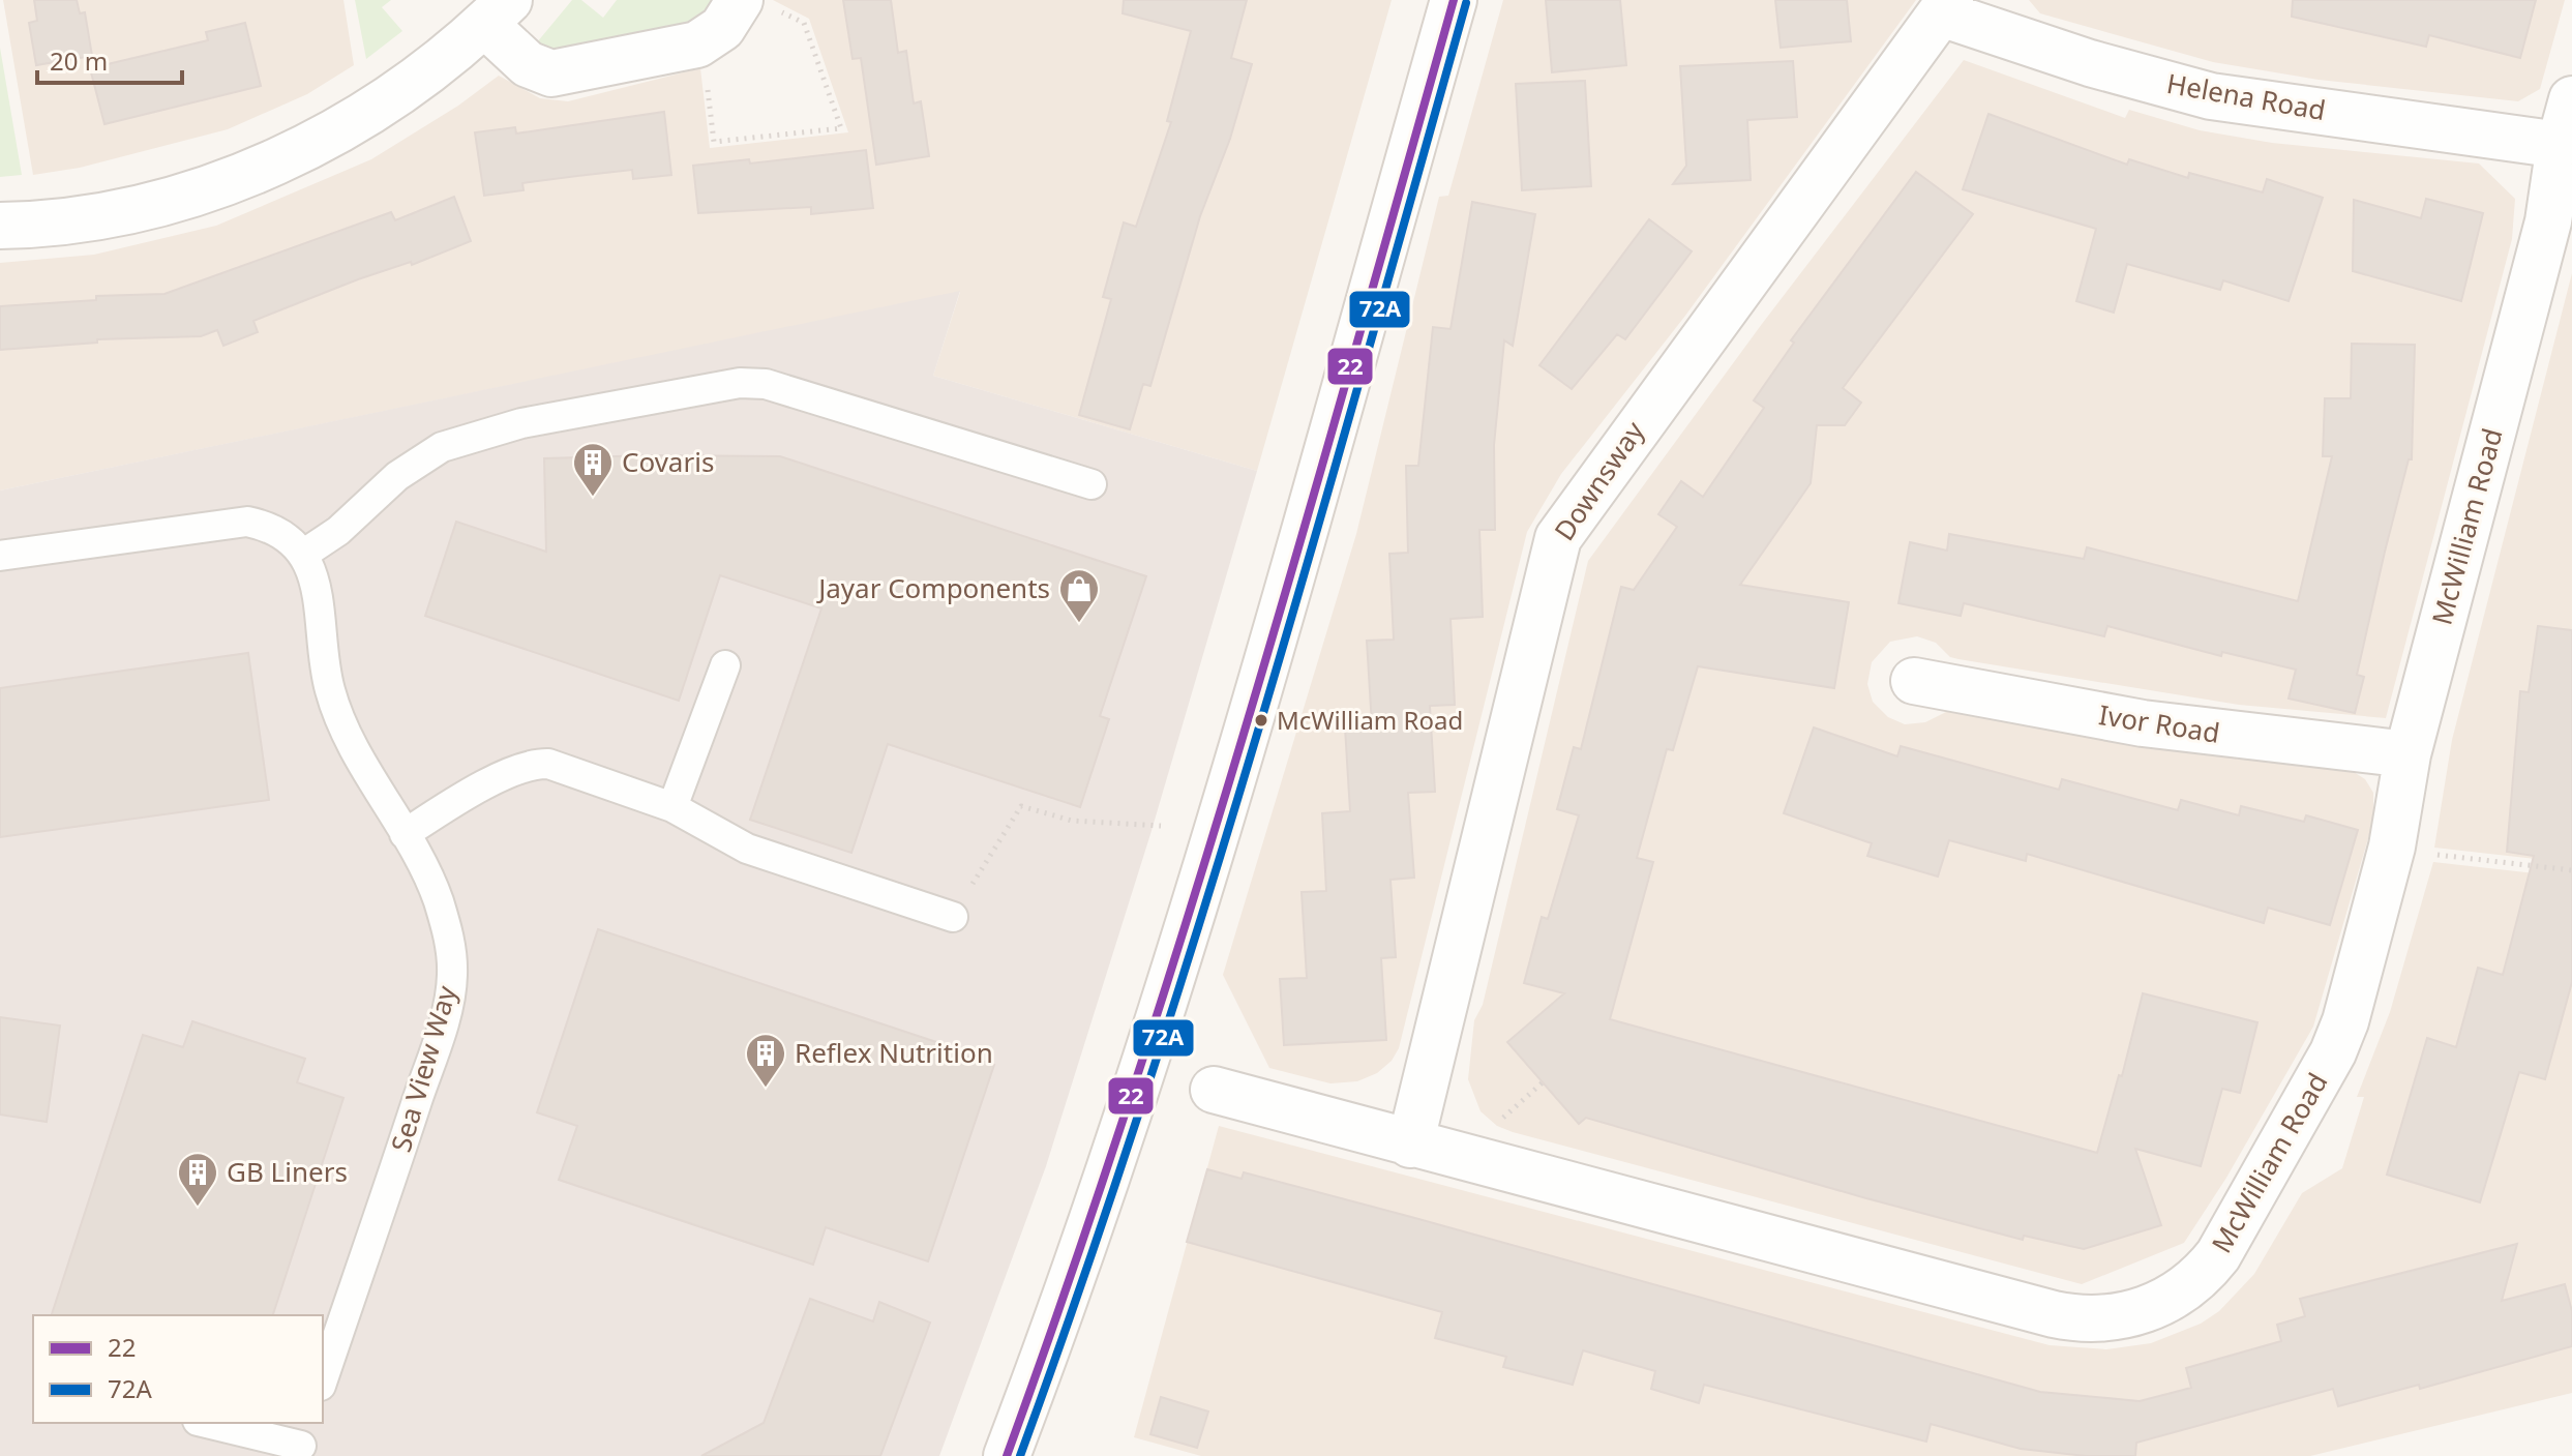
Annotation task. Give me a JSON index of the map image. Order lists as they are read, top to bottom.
{
  "streets": {
    "street": [
      "Helena Road",
      "Downsway",
      "McWilliam Road",
      "Ivor Road"
    ],
    "lane": ["Sea View Way"]
  },
  "crossings": [
    ["Helena Road", "Downsway"],
    ["Helena Road", "McWilliam Road"],
    ["Downsway", "McWilliam Road"],
    ["McWilliam Road", "Ivor Road"]
  ],
  "places": {
    "building": ["Covaris", "Reflex Nutrition", "GB Liners"],
    "shop": ["Jayar Components"],
    "other": ["McWilliam Road"]
  },
  "lines": ["transit line 22", "transit line 72A"],
  "legend": ["22", "72A"],
  "scale_bar": "20 m"
}
